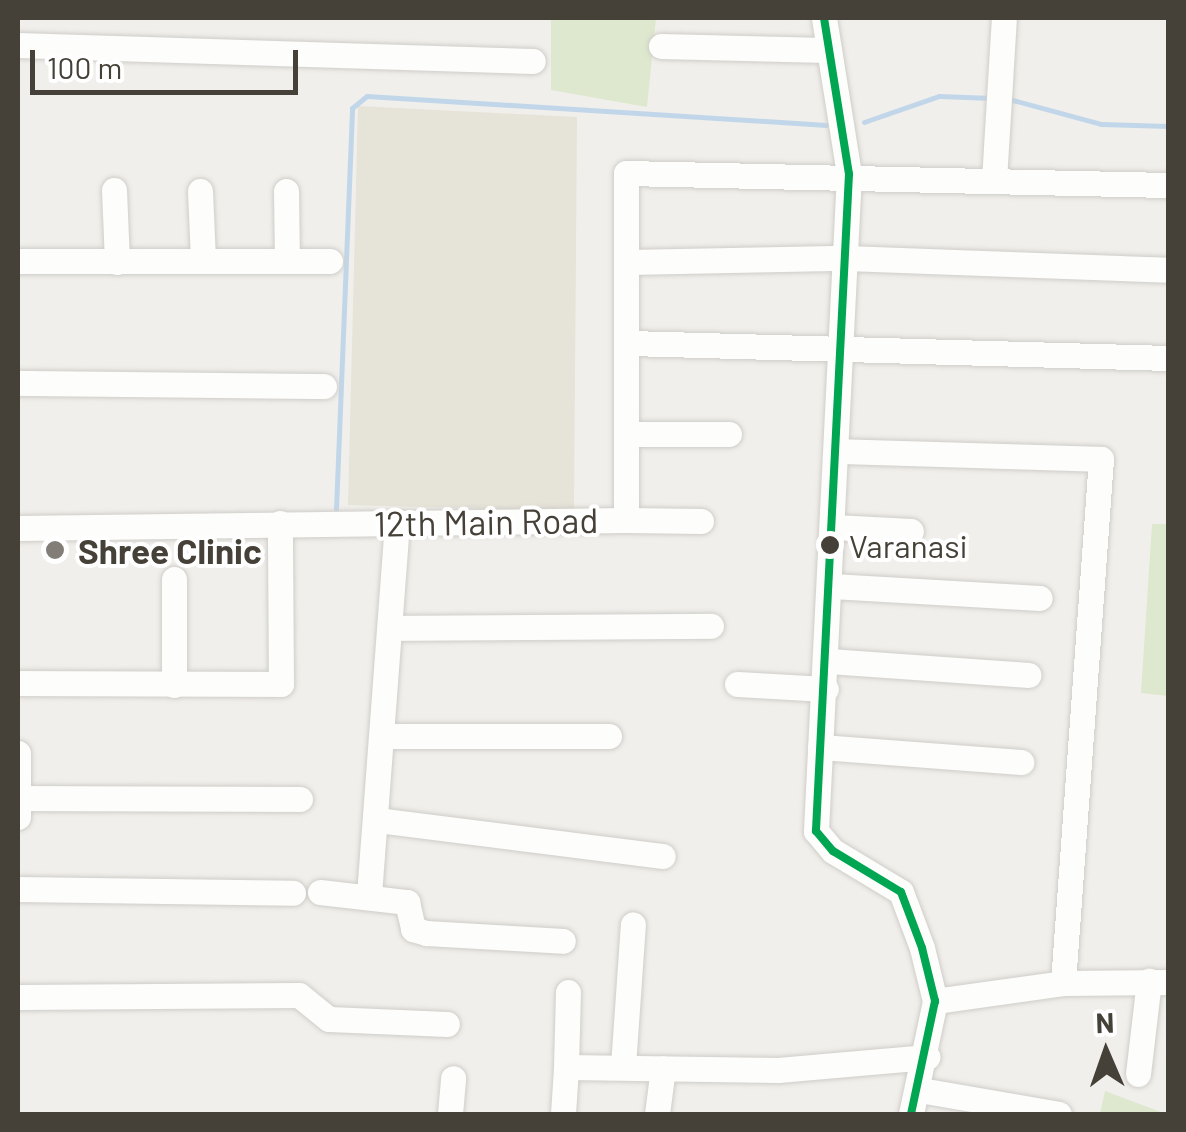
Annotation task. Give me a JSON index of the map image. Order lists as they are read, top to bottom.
{
  "streets": {
    "street": ["12th Main Road"]
  },
  "places": ["Varanasi", "Shree Clinic"],
  "scale_bar": "100 m",
  "north": "top"
}
